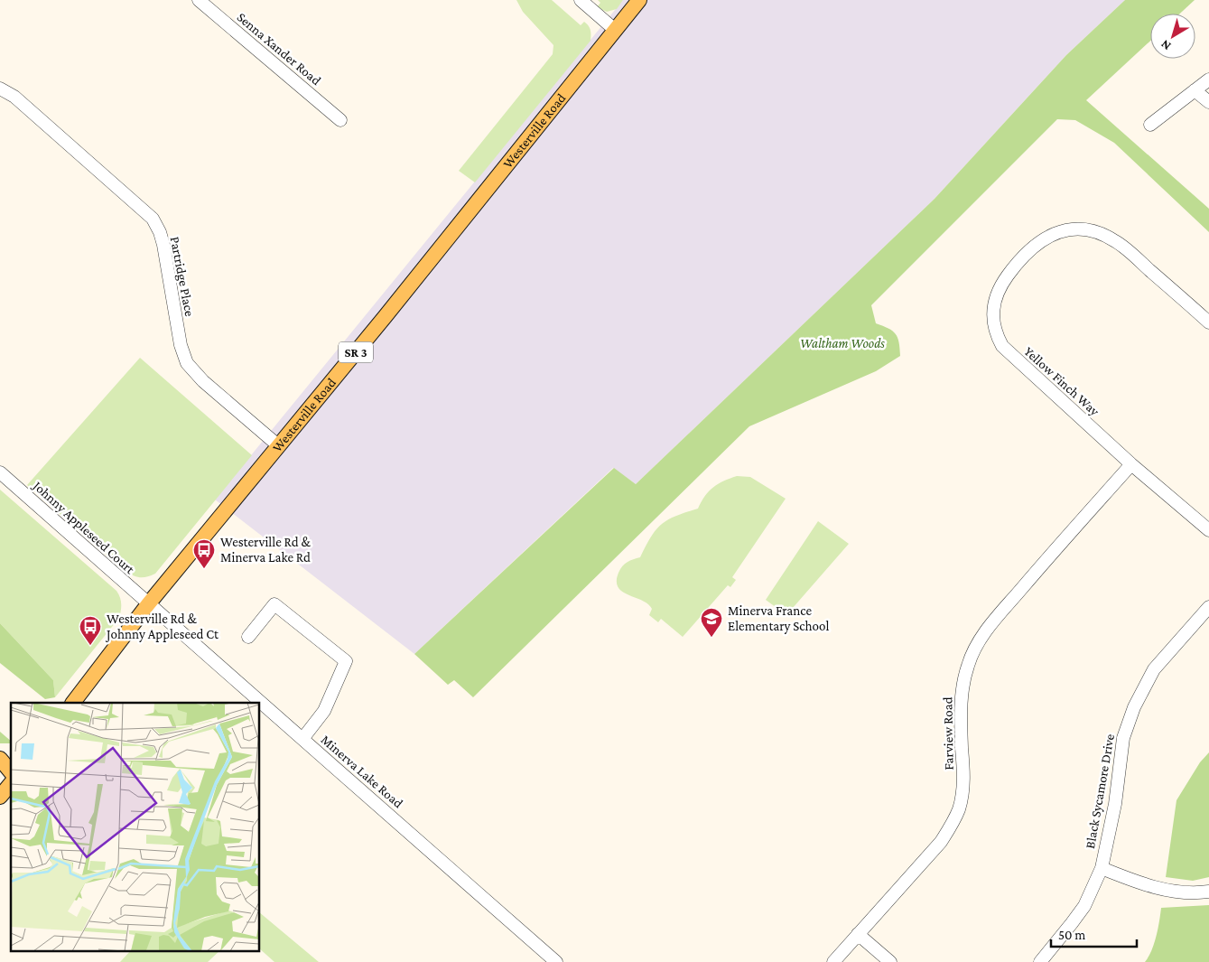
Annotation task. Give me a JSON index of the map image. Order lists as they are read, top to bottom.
{
  "streets": {
    "main road": ["Westerville Road", "SR 3"],
    "street": [
      "Senna Xander Road",
      "Partridge Place",
      "Yellow Finch Way",
      "Johnny Appleseed Court",
      "Farview Road",
      "Minerva Lake Road",
      "Black Sycamore Drive"
    ]
  },
  "crossings": [
    ["Westerville Road", "Partridge Place"],
    ["Westerville Road", "Johnny Appleseed Court"],
    ["Westerville Road", "Minerva Lake Road"],
    ["Yellow Finch Way", "Farview Road"],
    ["Johnny Appleseed Court", "Minerva Lake Road"]
  ],
  "parks": ["Waltham Woods"],
  "places": {
    "bus stop": ["Westerville Rd & Minerva Lake Rd", "Westerville Rd & Johnny Appleseed Ct"],
    "school or university": ["Minerva France Elementary School"]
  },
  "scale_bar": "50 m",
  "north": "bottom left"
}
